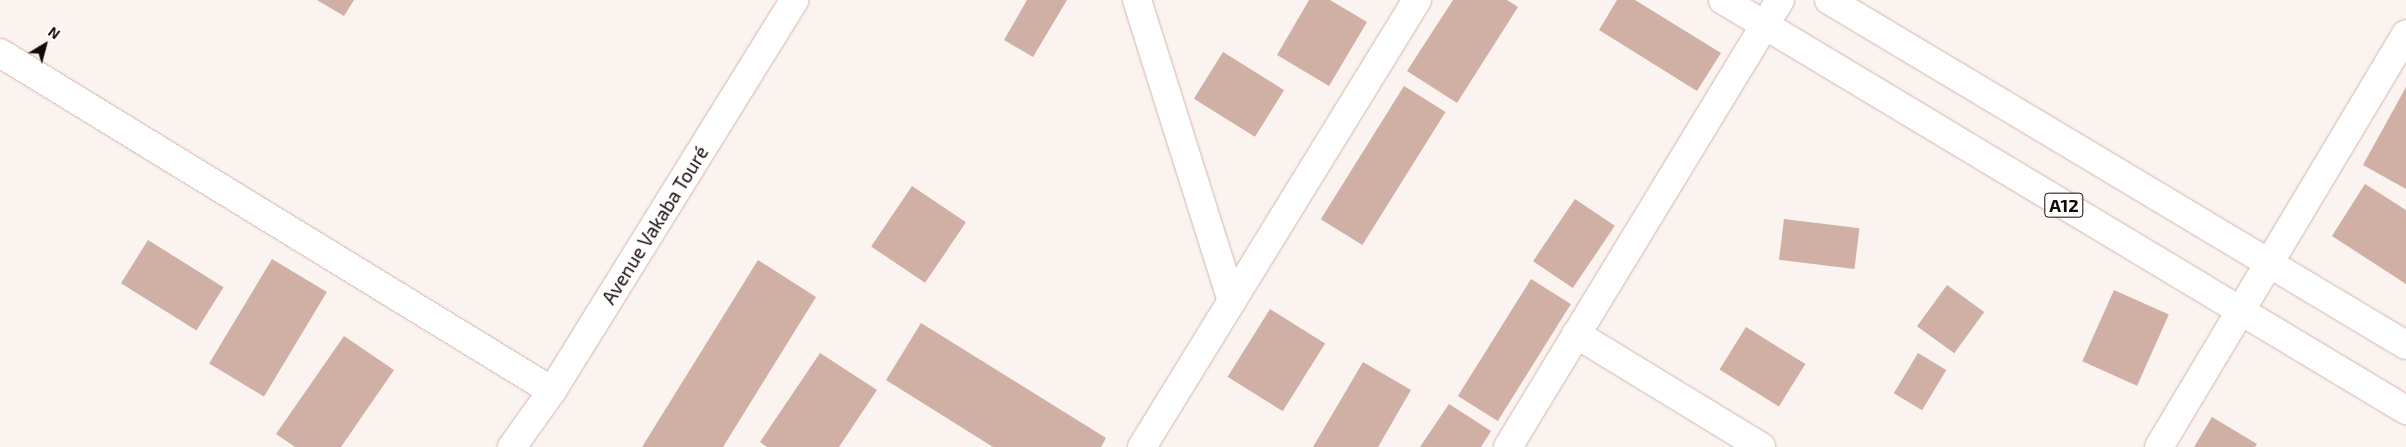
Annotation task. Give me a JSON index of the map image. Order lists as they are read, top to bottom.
{
  "streets": {
    "street": ["A12", "Avenue Vakaba Touré"]
  },
  "north": "top right"
}
